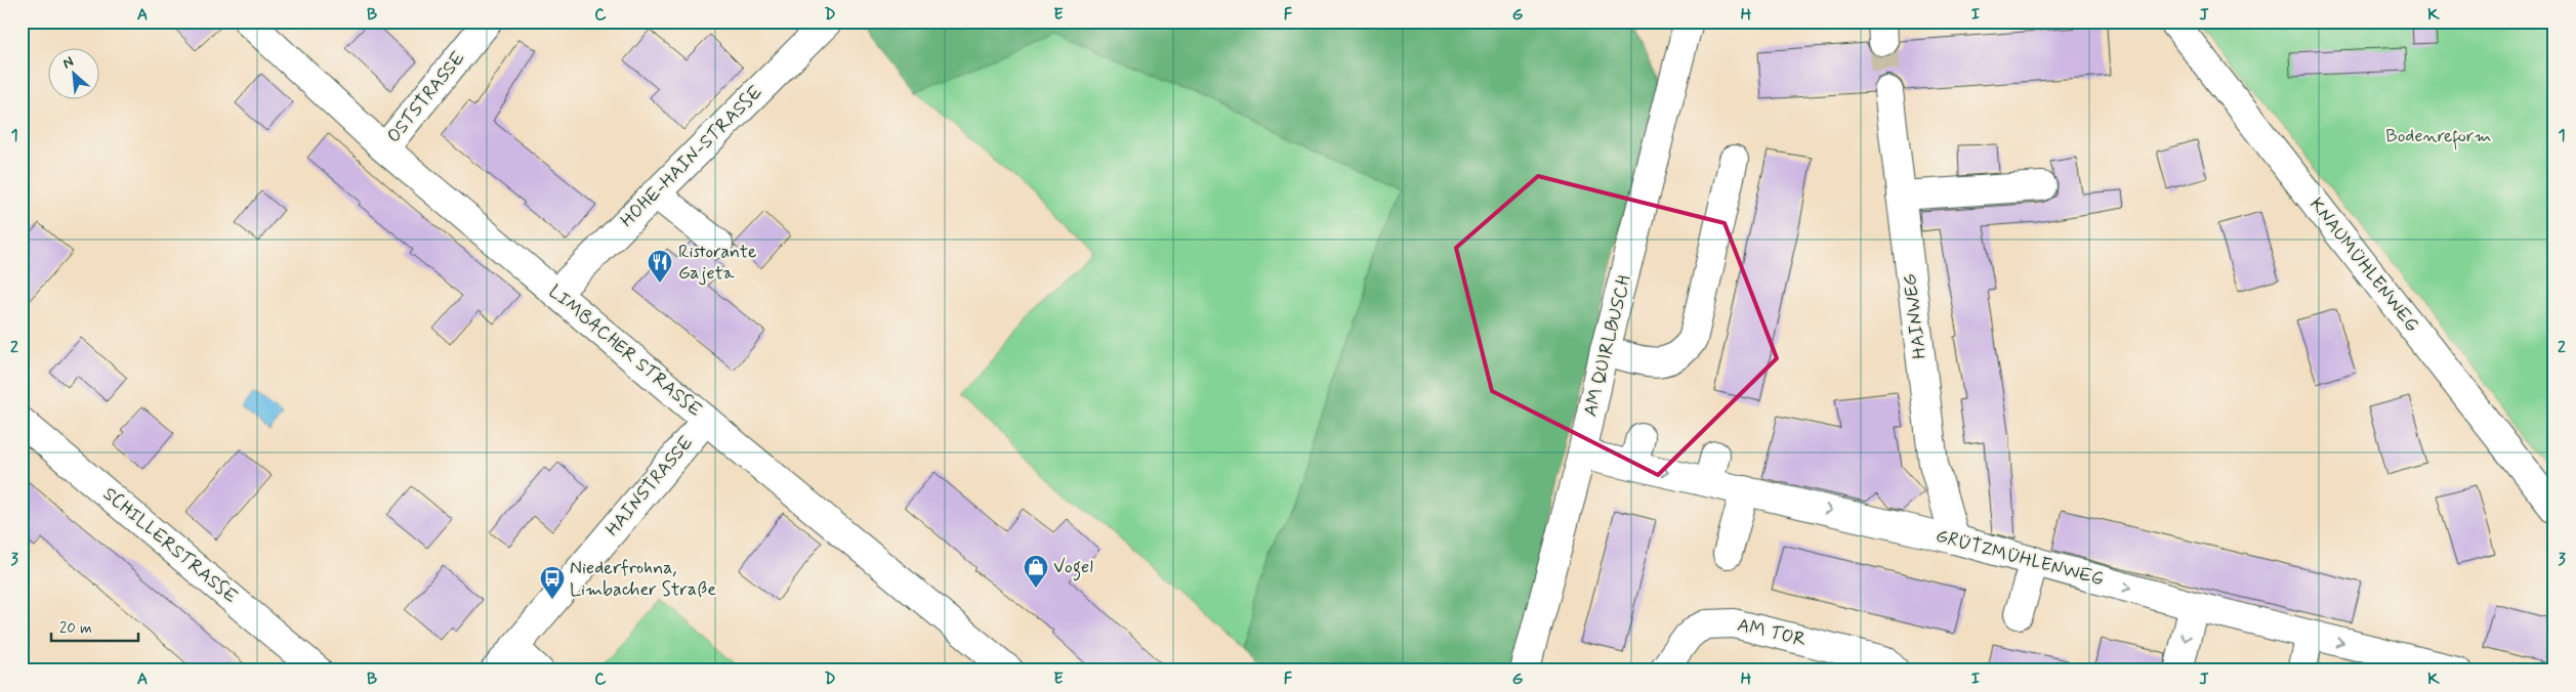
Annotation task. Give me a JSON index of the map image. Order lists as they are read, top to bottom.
{
  "streets": {
    "street": [
      "OSTSTRASSE",
      "HOHE-HAIN-STRASSE",
      "KNAUMÜHLENWEG",
      "HAINWEG",
      "AM QUIRLBUSCH",
      "LIMBACHER STRASSE",
      "HAINSTRASSE",
      "SCHILLERSTRASSE",
      "GRÜTZMÜHLENWEG",
      "AM TOR"
    ]
  },
  "crossings": [
    ["OSTSTRASSE", "LIMBACHER STRASSE"],
    ["HOHE-HAIN-STRASSE", "LIMBACHER STRASSE"],
    ["HAINWEG", "GRÜTZMÜHLENWEG"],
    ["AM QUIRLBUSCH", "GRÜTZMÜHLENWEG"],
    ["LIMBACHER STRASSE", "HAINSTRASSE"]
  ],
  "one_way": ["GRÜTZMÜHLENWEG"],
  "parks": ["Bodenreform"],
  "places": {
    "restaurant": ["Ristorante Gajeta"],
    "shop": ["Vogel"],
    "bus stop": ["Niederfrohna, Limbacher Straße"]
  },
  "scale_bar": "20 m",
  "north": "top left",
  "grid": {
    "columns": [
      "A",
      "B",
      "C",
      "D",
      "E",
      "F",
      "G",
      "H",
      "I",
      "J",
      "K"
    ],
    "rows": ["1", "2", "3"]
  }
}
